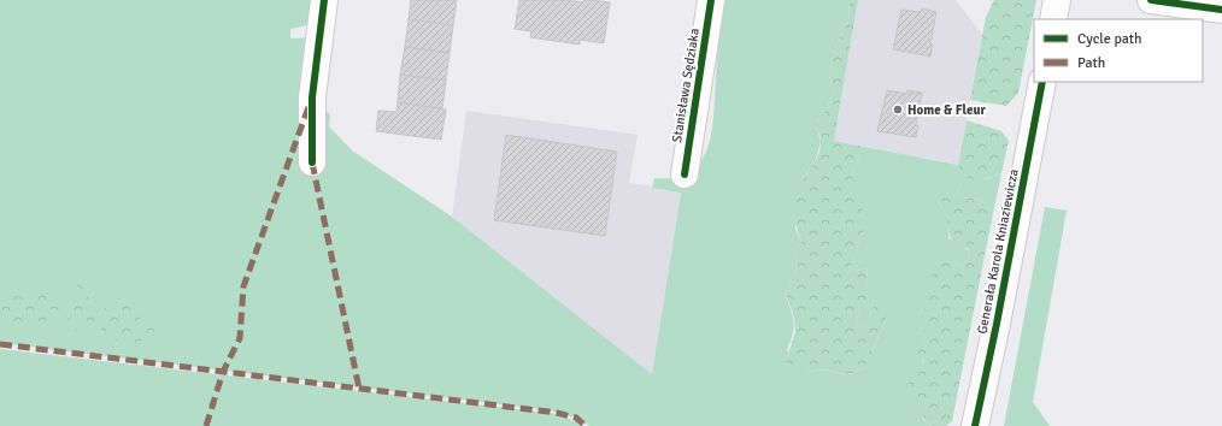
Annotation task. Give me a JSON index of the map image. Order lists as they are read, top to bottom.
{
  "streets": {
    "street": ["Stanisława Sędziaka", "Generała Karola Kniaziewicza"]
  },
  "places": ["Home & Fleur"],
  "legend": ["Cycle path", "Path"]
}
